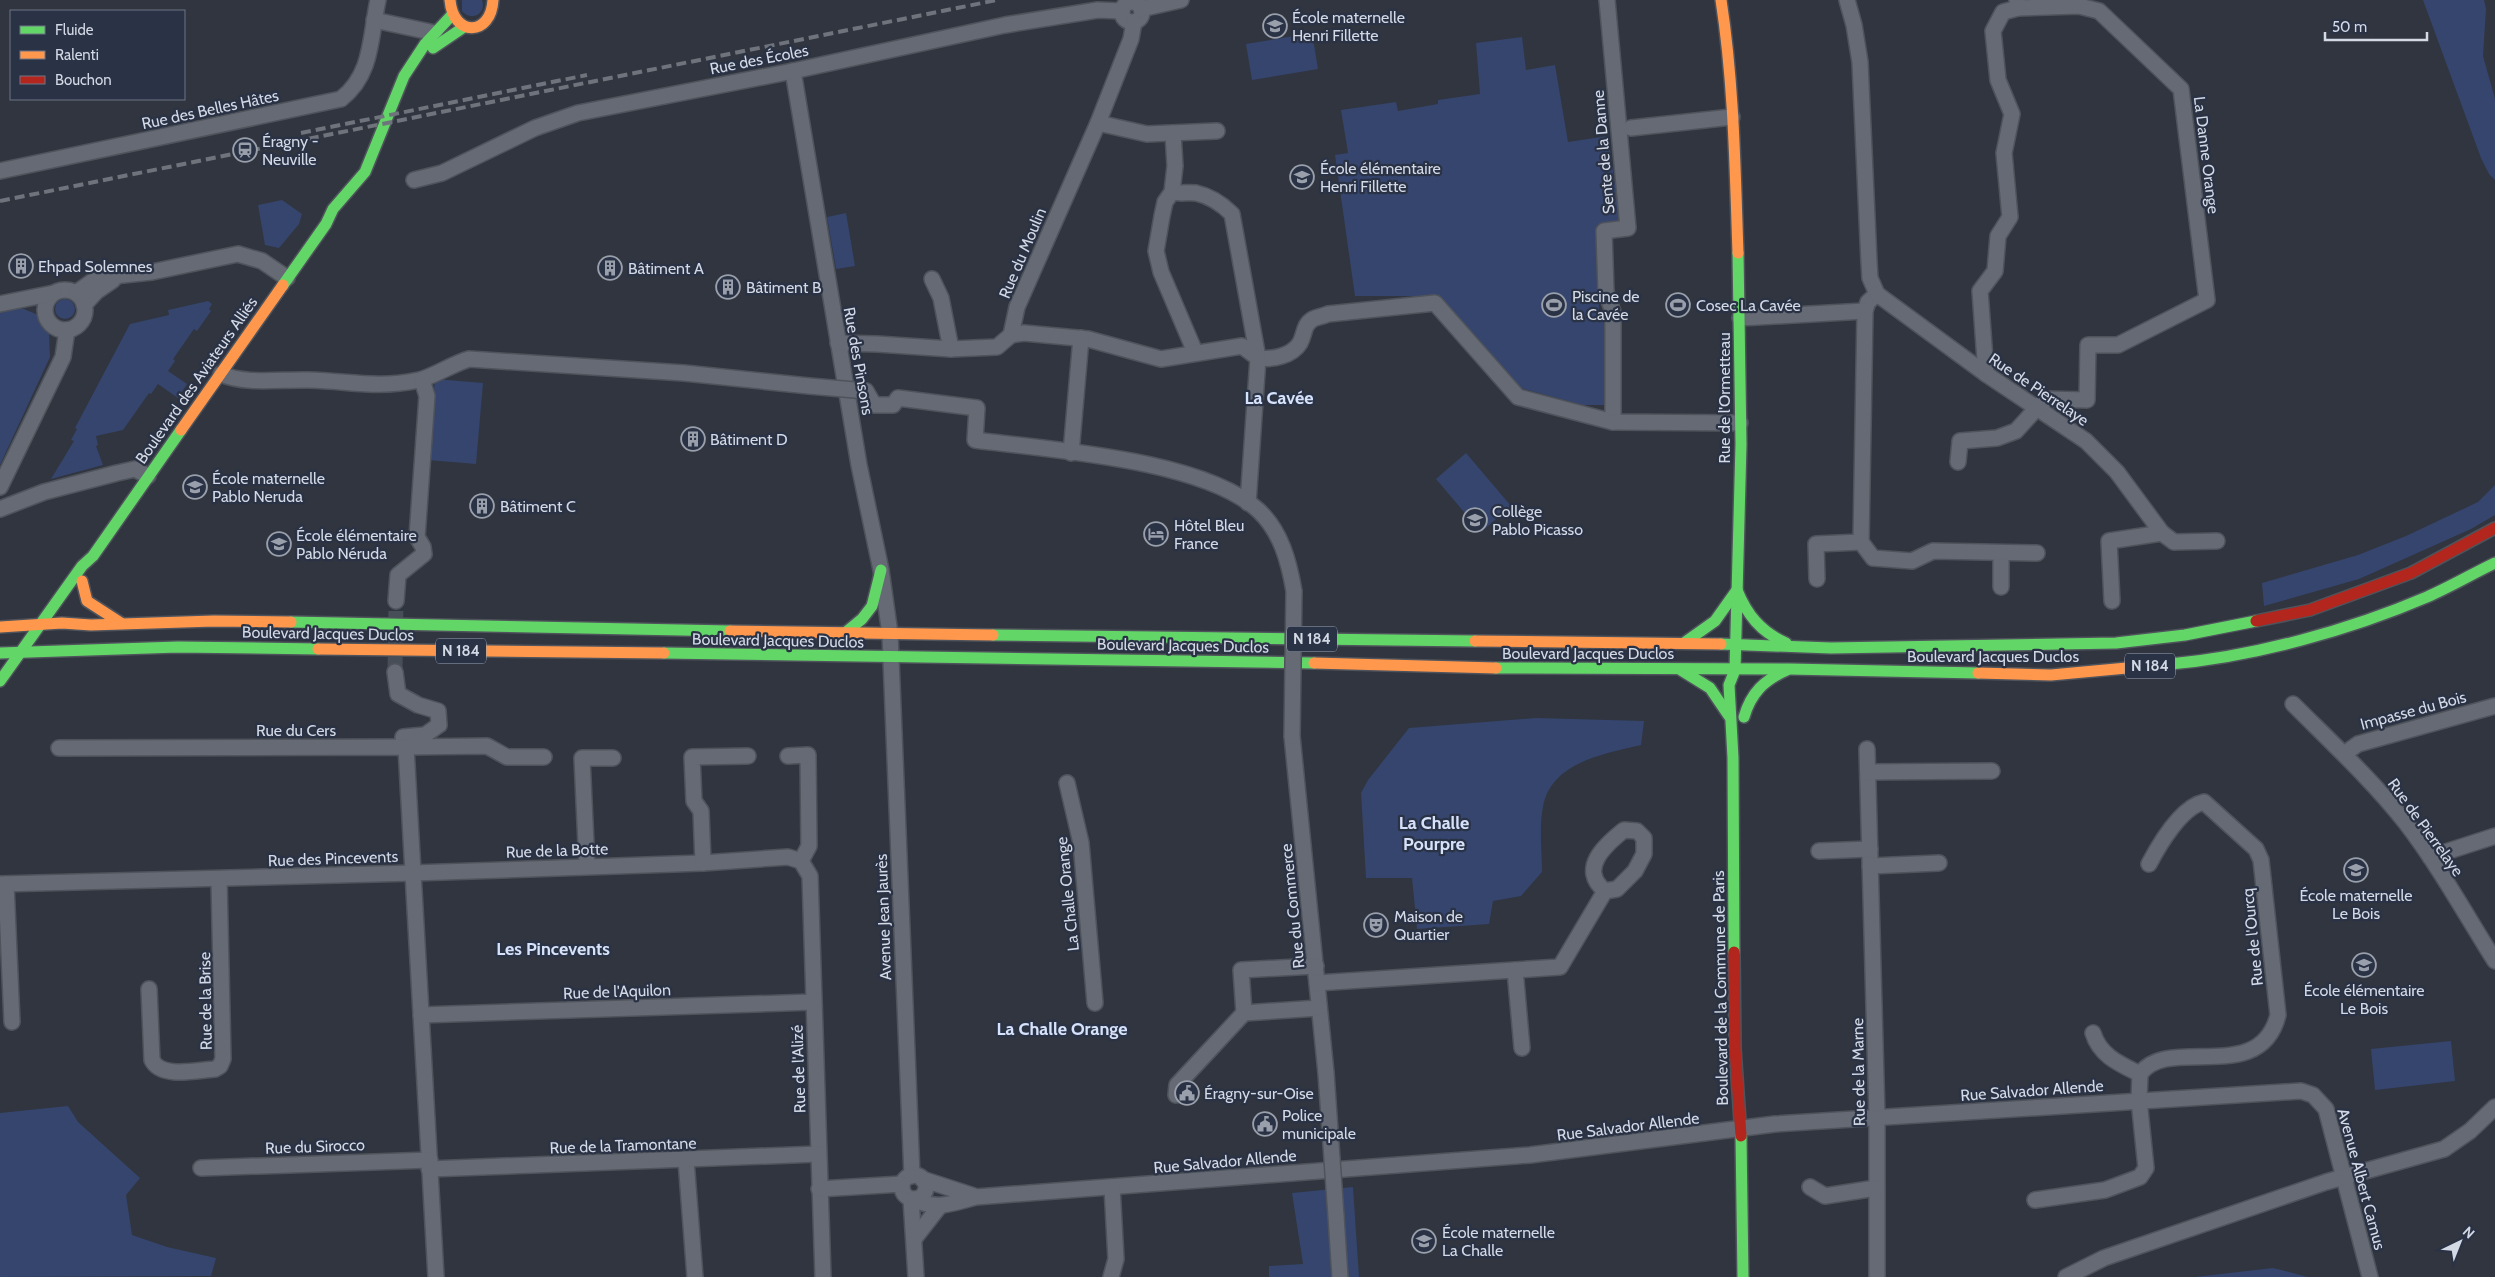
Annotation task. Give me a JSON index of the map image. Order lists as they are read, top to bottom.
{
  "streets": {
    "main road": [
      "Boulevard des Aviateurs Alliés",
      "Rue de l'Ormetteau",
      "Boulevard Jacques Duclos",
      "N 184",
      "Boulevard de la Commune de Paris"
    ],
    "street": [
      "Rue des Écoles",
      "Rue des Belles Hâtes",
      "Sente de la Danne",
      "La Danne Orange",
      "Rue du Moulin",
      "Rue des Pinsons",
      "Rue de Pierrelaye",
      "Impasse du Bois",
      "Rue du Cers",
      "Rue de la Botte",
      "Rue des Pincevents",
      "La Challe Orange",
      "Rue du Commerce",
      "Avenue Jean Jaurès",
      "Rue de l'Ourcq",
      "Rue de l'Aquilon",
      "Rue de la Brise",
      "Rue de l'Alizé",
      "Rue de la Marne",
      "Rue Salvador Allende",
      "Rue de la Tramontane",
      "Rue du Sirocco",
      "Avenue Albert Camus"
    ]
  },
  "crossings": [
    ["Rue des Écoles", "Rue du Moulin"],
    ["Rue des Écoles", "Rue des Pinsons"],
    ["Sente de la Danne", "Rue de l'Ormetteau"],
    ["La Danne Orange", "Rue de Pierrelaye"],
    ["Rue des Pinsons", "Boulevard Jacques Duclos"],
    ["Rue des Pinsons", "N 184"],
    ["Rue des Pinsons", "Avenue Jean Jaurès"],
    ["Boulevard des Aviateurs Alliés", "Boulevard Jacques Duclos"],
    ["Boulevard des Aviateurs Alliés", "N 184"],
    ["Rue de Pierrelaye", "Impasse du Bois"],
    ["Rue de l'Ormetteau", "Boulevard Jacques Duclos"],
    ["Rue de l'Ormetteau", "N 184"],
    ["Rue de l'Ormetteau", "Boulevard de la Commune de Paris"],
    ["Boulevard Jacques Duclos", "N 184"],
    ["Boulevard Jacques Duclos", "Avenue Jean Jaurès"],
    ["Boulevard Jacques Duclos", "Boulevard de la Commune de Paris"],
    ["N 184", "Avenue Jean Jaurès"],
    ["N 184", "Boulevard de la Commune de Paris"],
    ["Rue de la Botte", "Rue des Pincevents"],
    ["Rue de la Botte", "Rue de l'Alizé"],
    ["Rue des Pincevents", "Rue de l'Aquilon"],
    ["Rue des Pincevents", "Rue de la Brise"],
    ["Rue des Pincevents", "Rue de la Tramontane"],
    ["Rue des Pincevents", "Rue du Sirocco"],
    ["Avenue Jean Jaurès", "Rue Salvador Allende"],
    ["Boulevard de la Commune de Paris", "Rue Salvador Allende"],
    ["Rue de l'Aquilon", "Rue de l'Alizé"],
    ["Rue de l'Alizé", "Rue de la Tramontane"],
    ["Rue de la Marne", "Rue Salvador Allende"],
    ["Rue Salvador Allende", "Avenue Albert Camus"],
    ["Rue de la Tramontane", "Rue du Sirocco"]
  ],
  "districts": [
    "La Cavée",
    "La Challe Pourpre",
    "Les Pincevents",
    "La Challe Orange"
  ],
  "places": {
    "school or university": [
      "École maternelle Henri Fillette",
      "École élémentaire Henri Fillette",
      "École maternelle Pablo Neruda",
      "Collège Pablo Picasso",
      "École élémentaire Pablo Néruda",
      "École maternelle Le Bois",
      "École élémentaire Le Bois",
      "École maternelle La Challe"
    ],
    "station": ["Éragny - Neuville"],
    "building": [
      "Ehpad Solemnes",
      "Bâtiment A",
      "Bâtiment B",
      "Bâtiment D",
      "Bâtiment C"
    ],
    "sports": ["Piscine de la Cavée", "Cosec La Cavée"],
    "hotel": ["Hôtel Bleu France"],
    "theatre": ["Maison de Quartier"],
    "public building": ["Éragny-sur-Oise", "Police municipale"]
  },
  "legend": ["Fluide", "Ralenti", "Bouchon"],
  "scale_bar": "50 m",
  "north": "top right"
}
